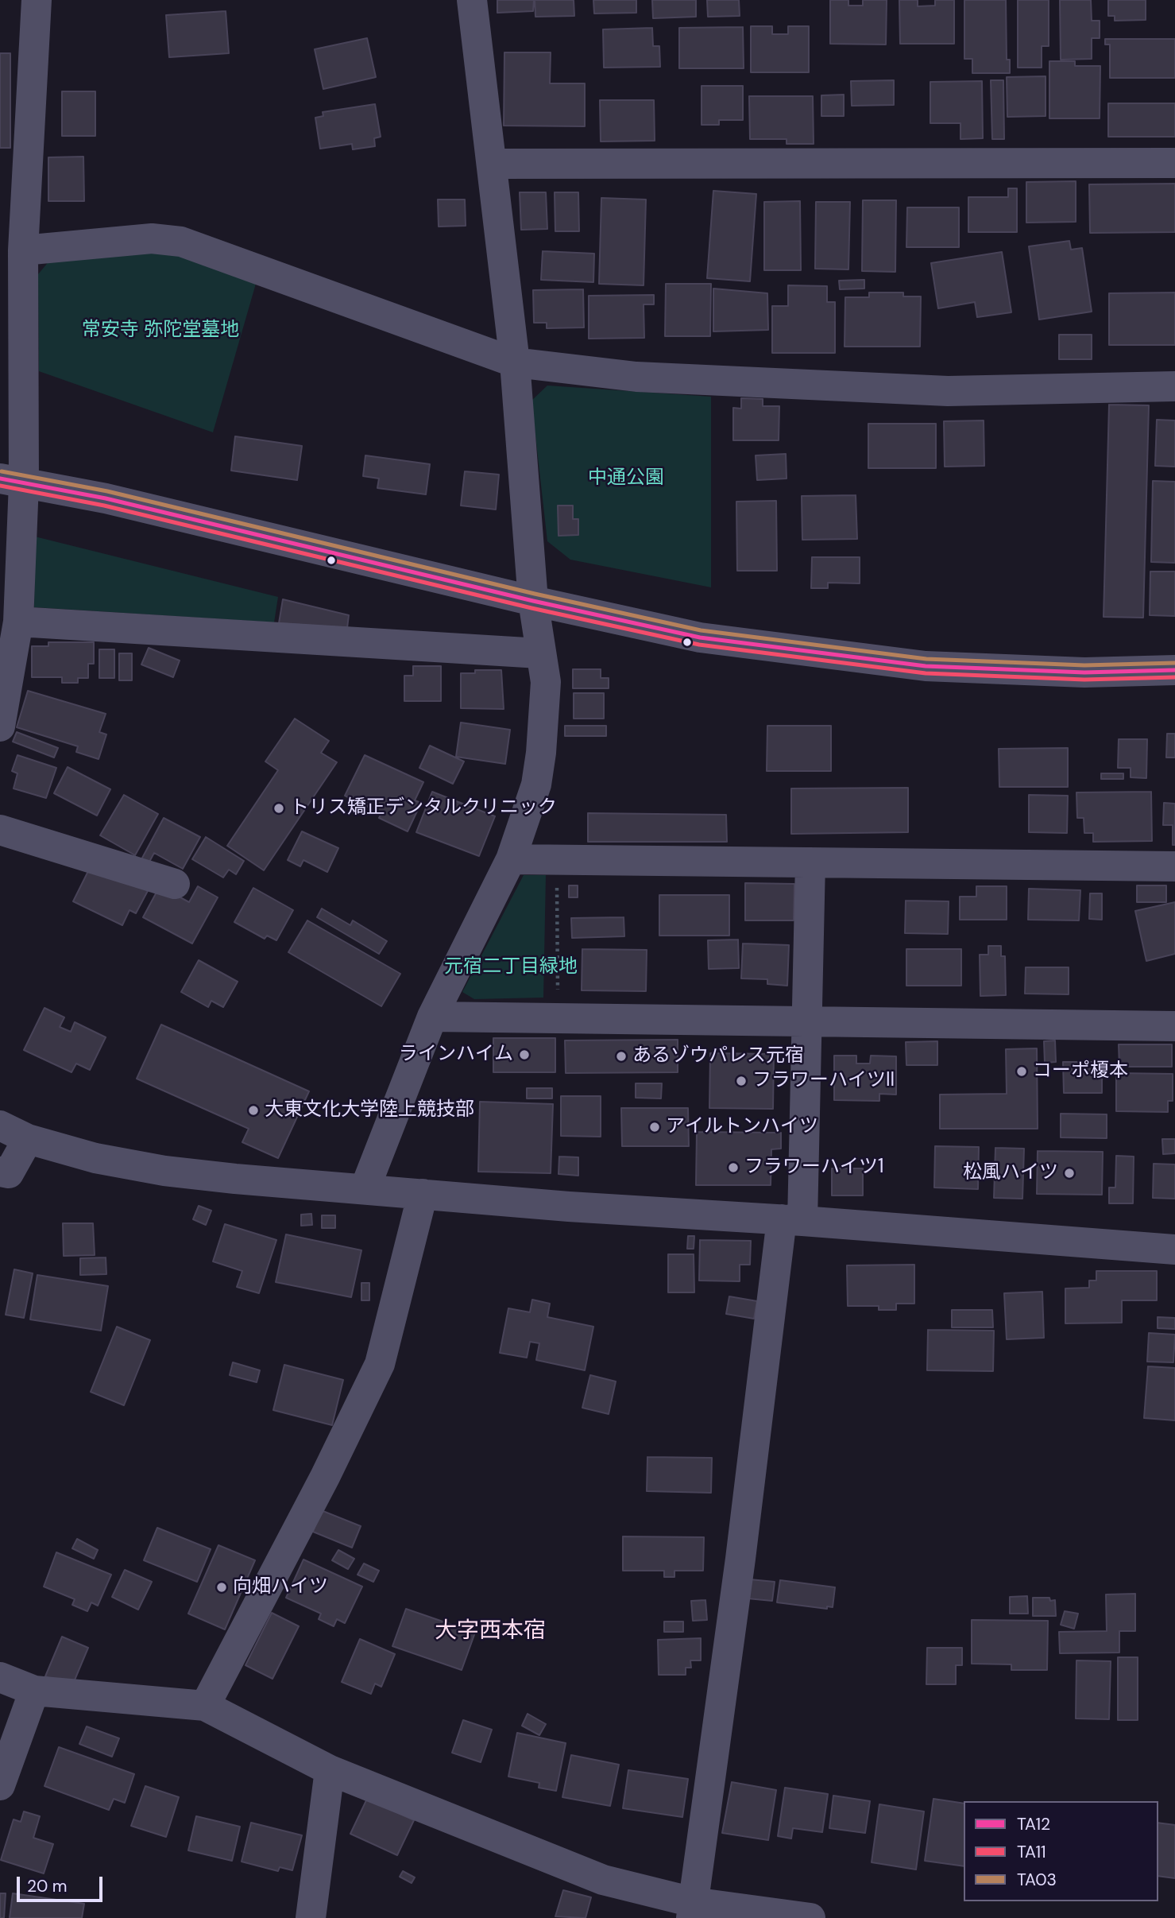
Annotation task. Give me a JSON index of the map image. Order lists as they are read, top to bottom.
{
  "districts": ["大字西本宿"],
  "parks": ["常安寺 弥陀堂墓地", "中通公園", "元宿二丁目緑地"],
  "places": [
    "トリス矯正デンタルクリニック",
    "ラインハイム",
    "あるゾウパレス元宿",
    "コーポ榎本",
    "フラワーハイツII",
    "大東文化大学陸上競技部",
    "アイルトンハイツ",
    "フラワーハイツ1",
    "松風ハイツ",
    "向畑ハイツ"
  ],
  "lines": ["transit line TA03", "transit line TA12", "transit line TA11"],
  "legend": ["TA12", "TA11", "TA03"],
  "scale_bar": "20 m"
}
